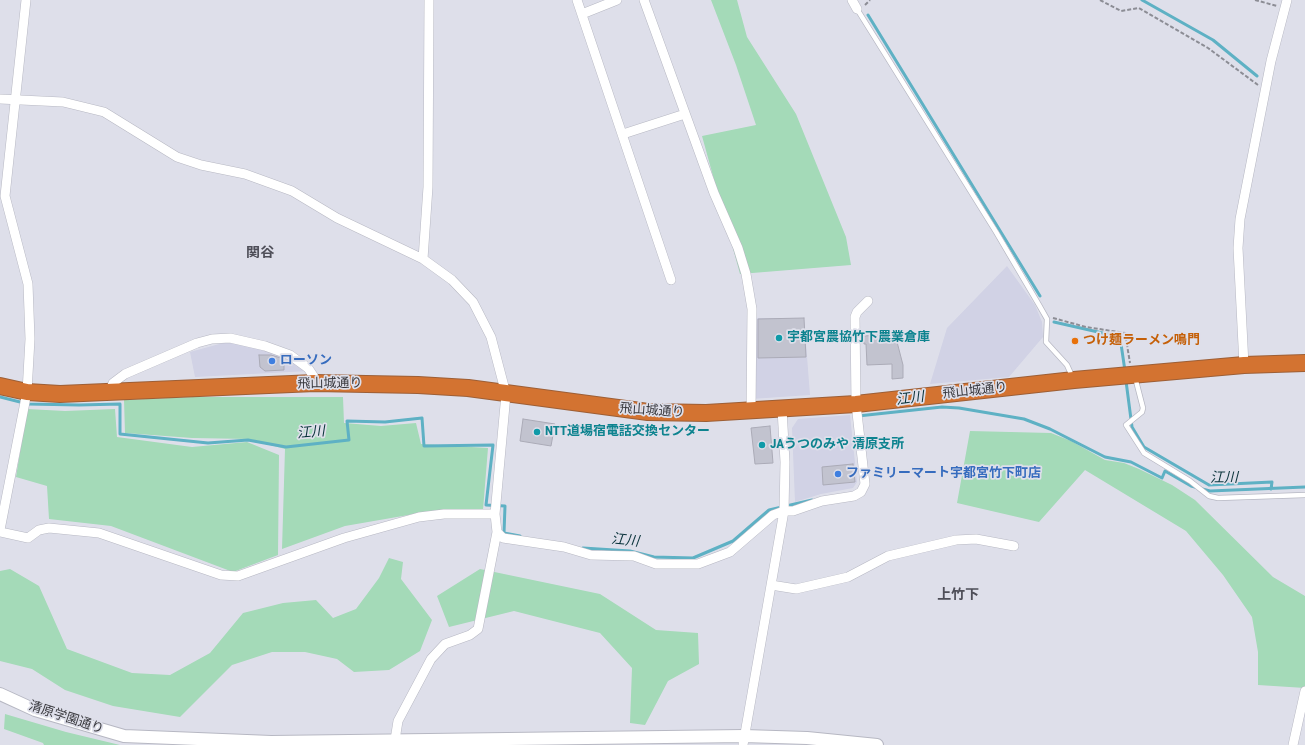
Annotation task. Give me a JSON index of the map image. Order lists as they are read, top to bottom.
{
  "streets": {
    "highway": ["飛山城通り"],
    "street": ["清原学園通り"]
  },
  "districts": ["関谷", "上竹下"],
  "water": ["江川"],
  "places": [
    "宇都宮農協竹下農業倉庫",
    "つけ麺ラーメン鳴門",
    "ローソン",
    "NTT道場宿電話交換センター",
    "JAうつのみや 清原支所",
    "ファミリーマート宇都宮竹下町店"
  ]
}
